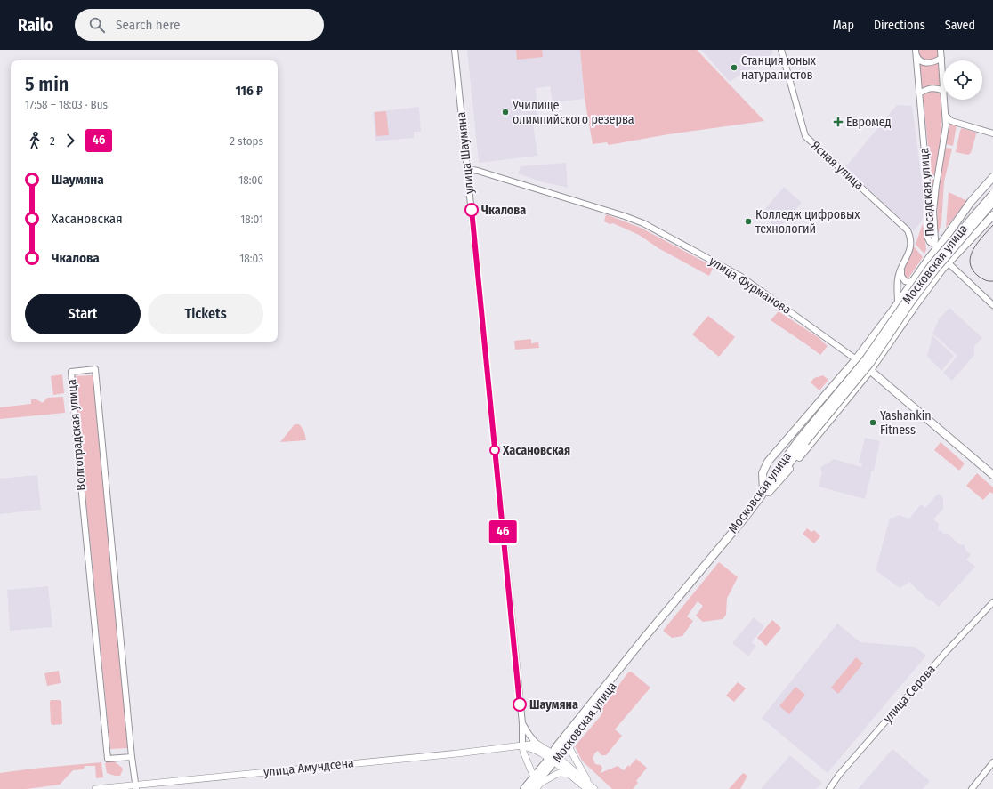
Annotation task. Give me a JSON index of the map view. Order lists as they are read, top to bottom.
{
  "streets": {
    "main road": ["Московская улица", "улица Фурманова", "улица Амундсена"],
    "street": [
      "улица Шаумяна",
      "Ясная улица",
      "Посадская улица",
      "Волгоградская улица",
      "улица Серова"
    ]
  },
  "crossings": [
    ["улица Шаумяна", "улица Фурманова"],
    ["улица Шаумяна", "улица Амундсена"],
    ["Ясная улица", "Московская улица"],
    ["Посадская улица", "Московская улица"],
    ["Московская улица", "улица Фурманова"],
    ["Волгоградская улица", "улица Амундсена"]
  ],
  "places": {
    "other": [
      "Станция юных натуралистов",
      "Училище олимпийского резерва",
      "Чкалова",
      "Колледж цифровых технологий",
      "Yashankin Fitness",
      "Хасановская",
      "Шаумяна"
    ],
    "health": ["Евромед"]
  },
  "lines": ["bus line 46"],
  "page": {
    "header": "Railo",
    "search": "Search here",
    "nav": ["Map", "Directions", "Saved"],
    "on_map": "46",
    "heading": ["5 min", "17:58 – 18:03 · Bus", "116 ₽"],
    "legs": ["2", "46", "2 stops"],
    "list": [
      {
        "name": "Шаумяна",
        "value": "18:00"
      },
      {
        "name": "Хасановская",
        "value": "18:01"
      },
      {
        "name": "Чкалова",
        "value": "18:03"
      }
    ],
    "buttons": ["Start", "Tickets"]
  }
}
